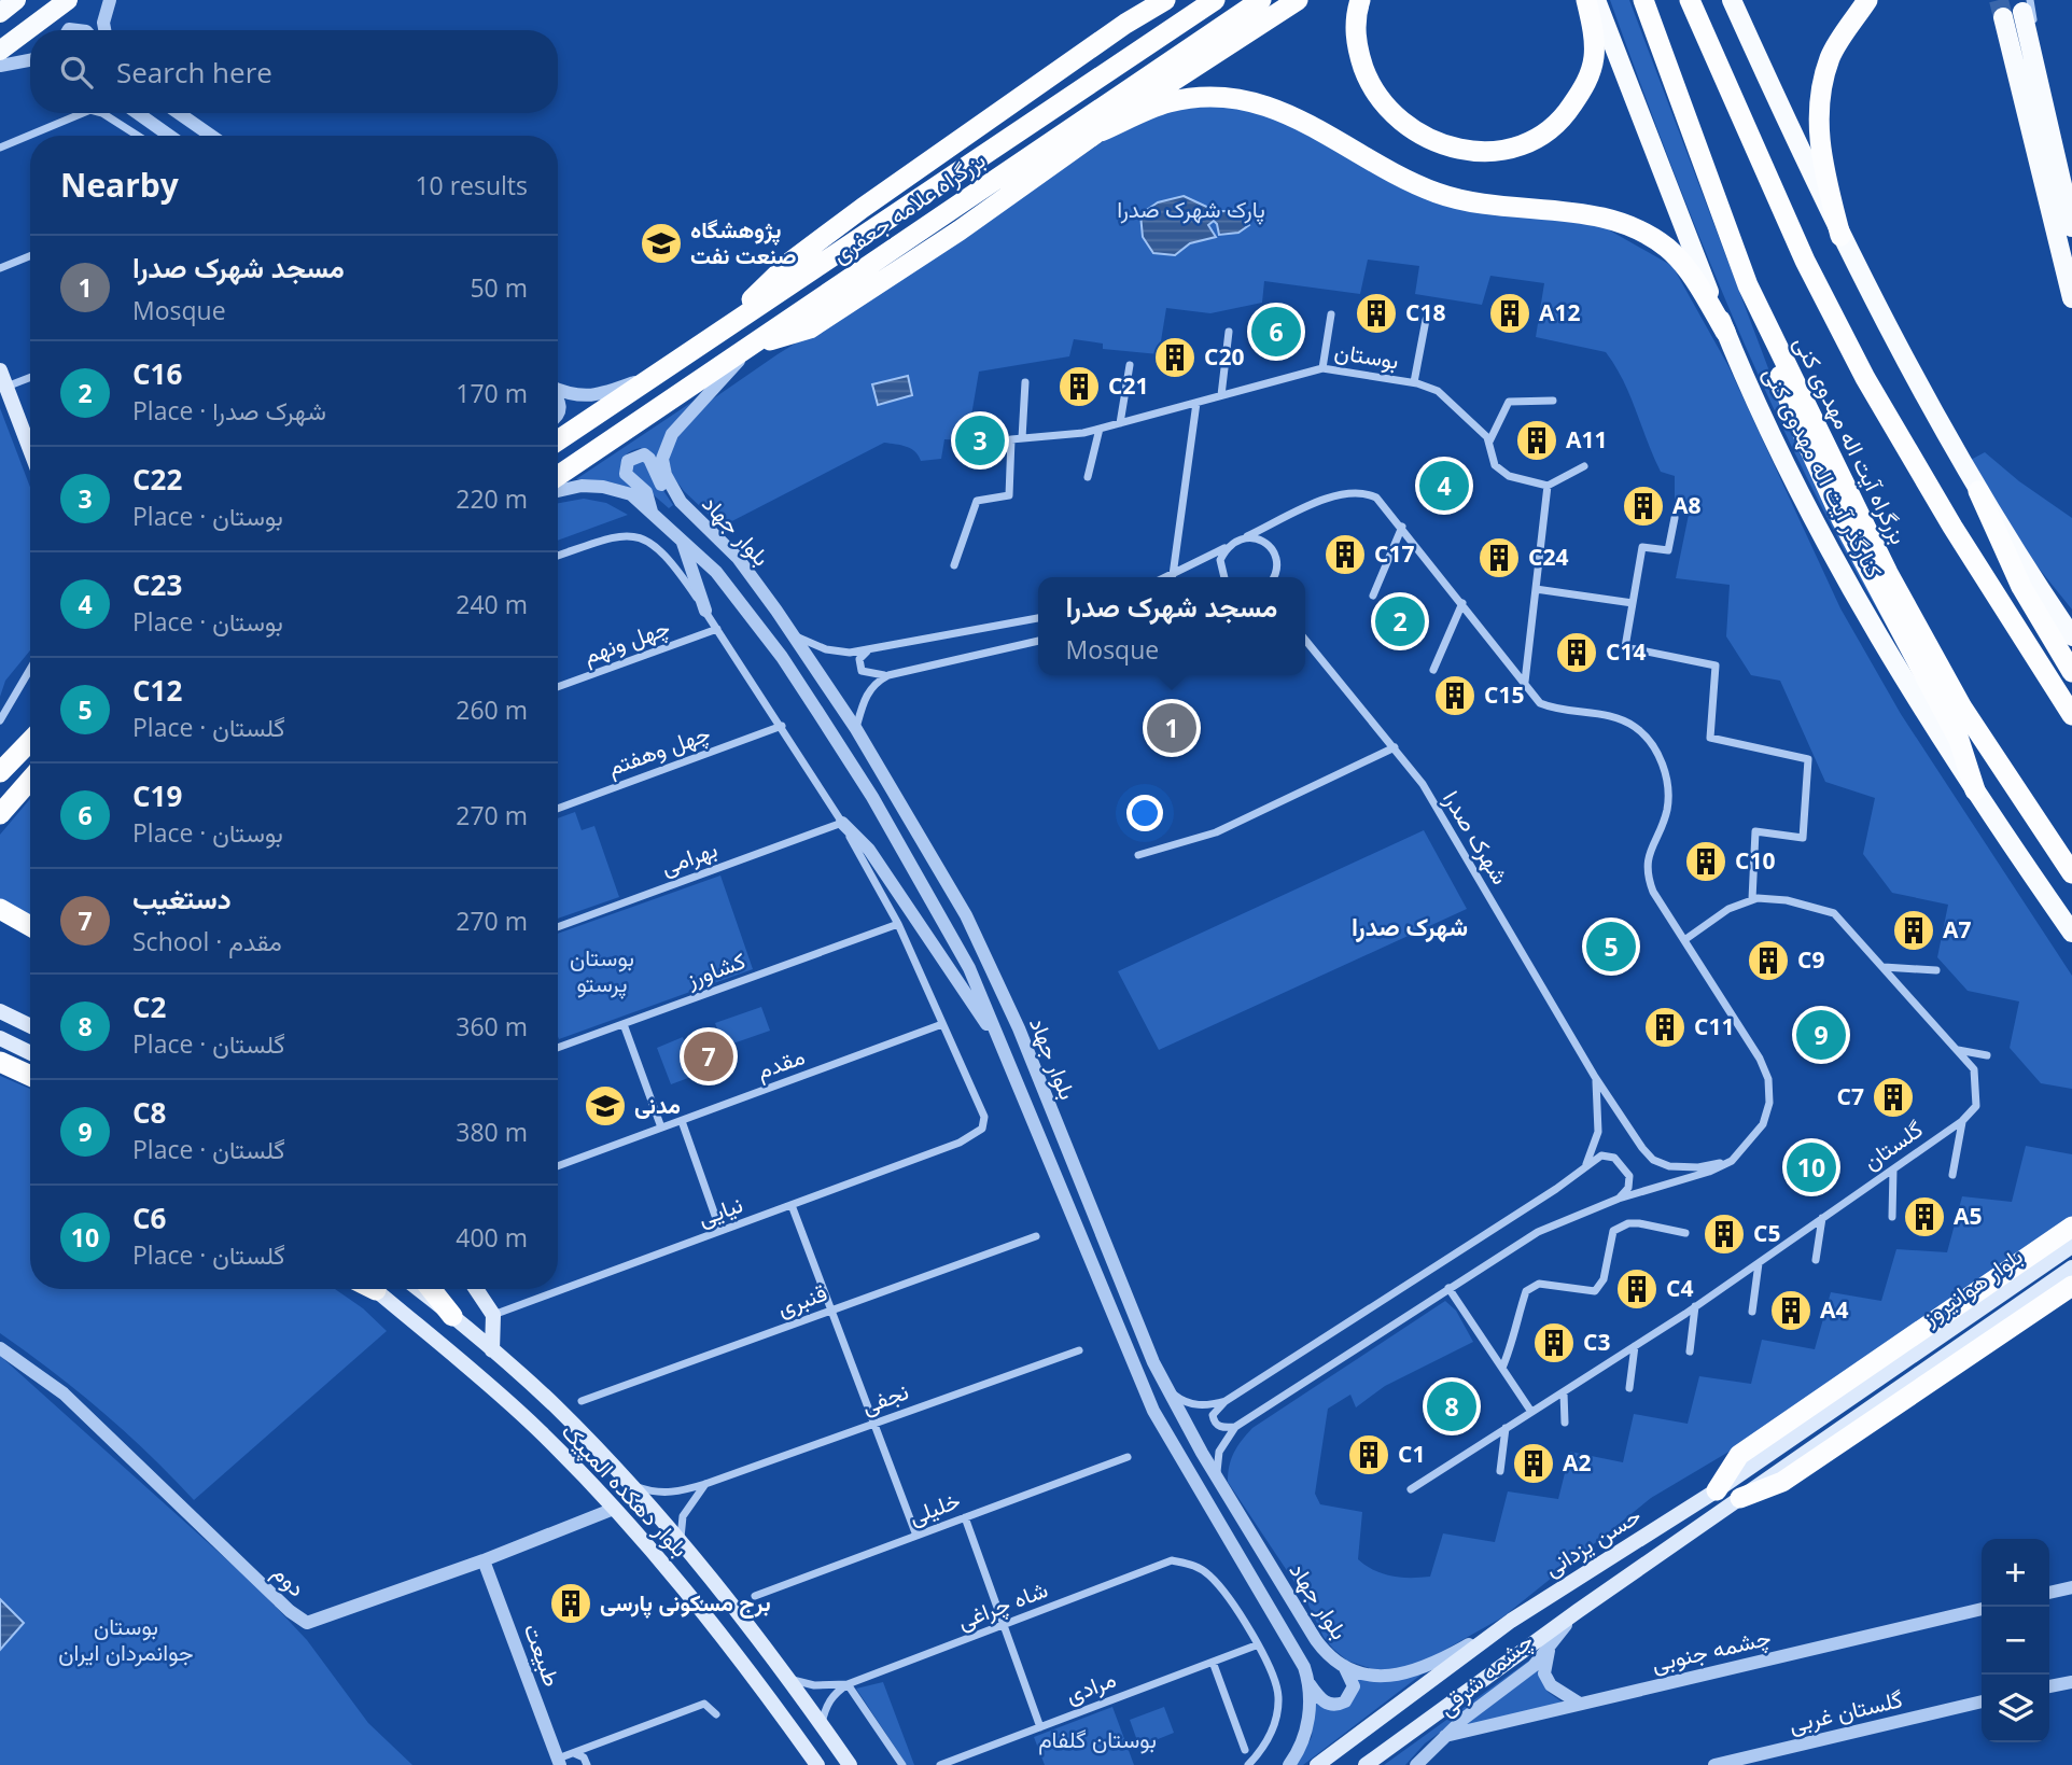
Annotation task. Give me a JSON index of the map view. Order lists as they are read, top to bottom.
{
  "streets": {
    "highway": ["بزرگراه علامه جعفری", "بزرگراه آیت اله مهدوی کنی"],
    "main road": [
      "کنارگذر آیت اله مهدوی کنی",
      "بلوار هوانیروز",
      "بلوار دهکده المپیک",
      "حسن یزدانی"
    ],
    "street": [
      "بوستان",
      "بلوار جهاد",
      "چهل ونهم",
      "چهل وهفتم",
      "شهرک صدرا",
      "بهرامی",
      "کشاورز",
      "مقدم",
      "گلستان",
      "نیایی",
      "قنبری",
      "نجفی",
      "خلیلی",
      "دوم",
      "شاه چراغی",
      "چشمه جنوبی",
      "طبیعت",
      "چشمه شرقی",
      "مرادی",
      "گلستان غربی"
    ]
  },
  "crossings": [
    ["بزرگراه علامه جعفری", "بلوار جهاد"],
    ["بلوار جهاد", "حسن یزدانی"],
    ["مقدم", "نیایی"],
    ["بلوار هوانیروز", "حسن یزدانی"],
    ["نجفی", "بلوار دهکده المپیک"],
    ["بلوار دهکده المپیک", "دوم"],
    ["حسن یزدانی", "چشمه شرقی"],
    ["دوم", "طبیعت"],
    ["شاه چراغی", "مرادی"],
    ["چشمه جنوبی", "چشمه شرقی"]
  ],
  "districts": ["شهرک صدرا"],
  "parks": [
    "پارک شهرک صدرا",
    "بوستان پرستو",
    "بوستان جوانمردان ایران",
    "بوستان گلفام"
  ],
  "places": {
    "school or university": ["پژوهشگاه صنعت نفت", "مدنی"],
    "building": [
      "C18",
      "A12",
      "C20",
      "C21",
      "A11",
      "A8",
      "C17",
      "C24",
      "C14",
      "C15",
      "C10",
      "A7",
      "C9",
      "C11",
      "C7",
      "A5",
      "C5",
      "C4",
      "A4",
      "C3",
      "C1",
      "A2",
      "برج مسکونی پارسی"
    ]
  },
  "page": {
    "search": "Search here",
    "heading": ["Nearby", "10 results"],
    "list": [
      {
        "mark": "1",
        "name": "مسجد شهرک صدرا",
        "note": "Mosque",
        "value": "50 m"
      },
      {
        "mark": "2",
        "name": "C16",
        "note": "Place · شهرک صدرا",
        "value": "170 m"
      },
      {
        "mark": "3",
        "name": "C22",
        "note": "Place · بوستان",
        "value": "220 m"
      },
      {
        "mark": "4",
        "name": "C23",
        "note": "Place · بوستان",
        "value": "240 m"
      },
      {
        "mark": "5",
        "name": "C12",
        "note": "Place · گلستان",
        "value": "260 m"
      },
      {
        "mark": "6",
        "name": "C19",
        "note": "Place · بوستان",
        "value": "270 m"
      },
      {
        "mark": "7",
        "name": "دستغیب",
        "note": "School · مقدم",
        "value": "270 m"
      },
      {
        "mark": "8",
        "name": "C2",
        "note": "Place · گلستان",
        "value": "360 m"
      },
      {
        "mark": "9",
        "name": "C8",
        "note": "Place · گلستان",
        "value": "380 m"
      },
      {
        "mark": "10",
        "name": "C6",
        "note": "Place · گلستان",
        "value": "400 m"
      }
    ],
    "pins": [
      "6",
      "3",
      "4",
      "2",
      "1",
      "5",
      "9",
      "7",
      "10",
      "8"
    ],
    "popup": ["مسجد شهرک صدرا", "Mosque"],
    "map_buttons": ["+", "−"]
  }
}
